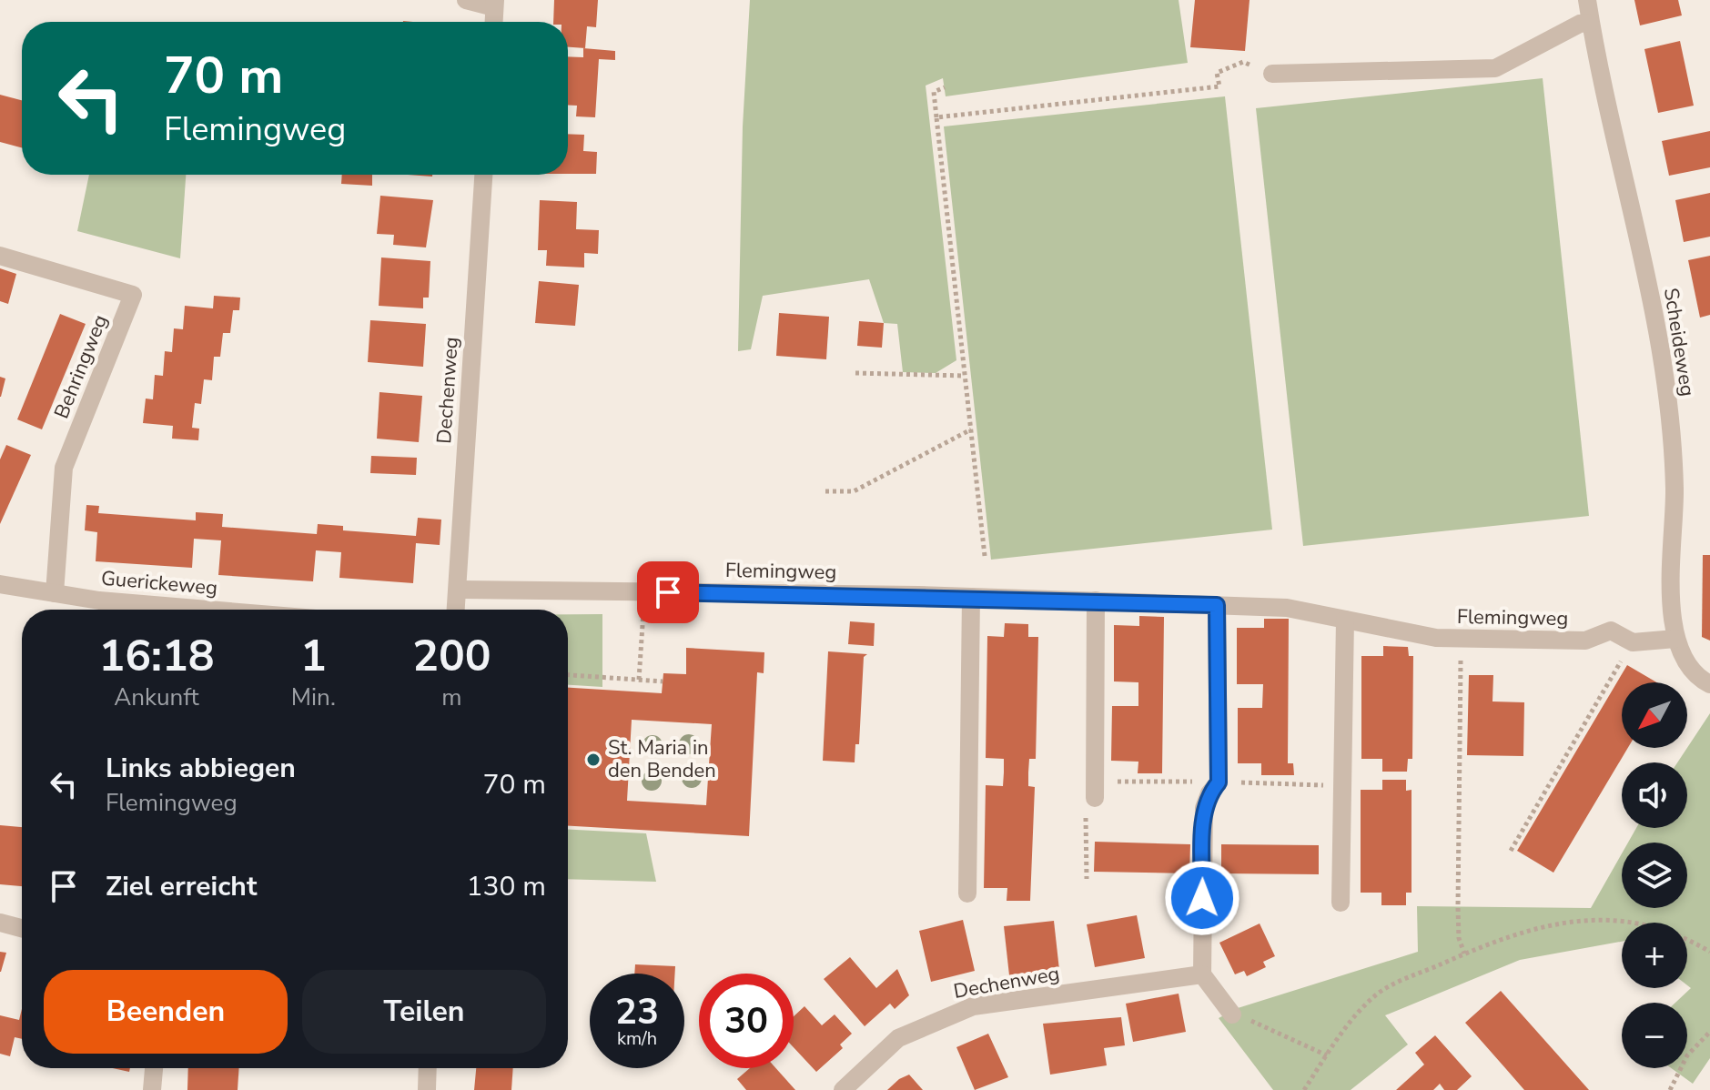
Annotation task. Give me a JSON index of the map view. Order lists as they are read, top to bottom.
{
  "streets": {
    "street": [
      "Scheideweg",
      "Behringweg",
      "Dechenweg",
      "Flemingweg",
      "Guerickeweg"
    ]
  },
  "crossings": [
    ["Scheideweg", "Flemingweg"],
    ["Behringweg", "Guerickeweg"],
    ["Dechenweg", "Flemingweg"]
  ],
  "places": ["St. Maria in den Benden"],
  "north": "bottom left",
  "page": {
    "turn": ["70 m", "Flemingweg"],
    "eta": [
      "16:18",
      "Ankunft",
      "1",
      "Min.",
      "200",
      "m"
    ],
    "map_buttons": ["+", "−"],
    "list": [
      {
        "name": "Links abbiegen",
        "note": "Flemingweg",
        "value": "70 m"
      },
      {
        "name": "Ziel erreicht",
        "value": "130 m"
      }
    ],
    "buttons": ["Beenden", "Teilen"],
    "speed": "23 km/h",
    "limit": "30"
  }
}
